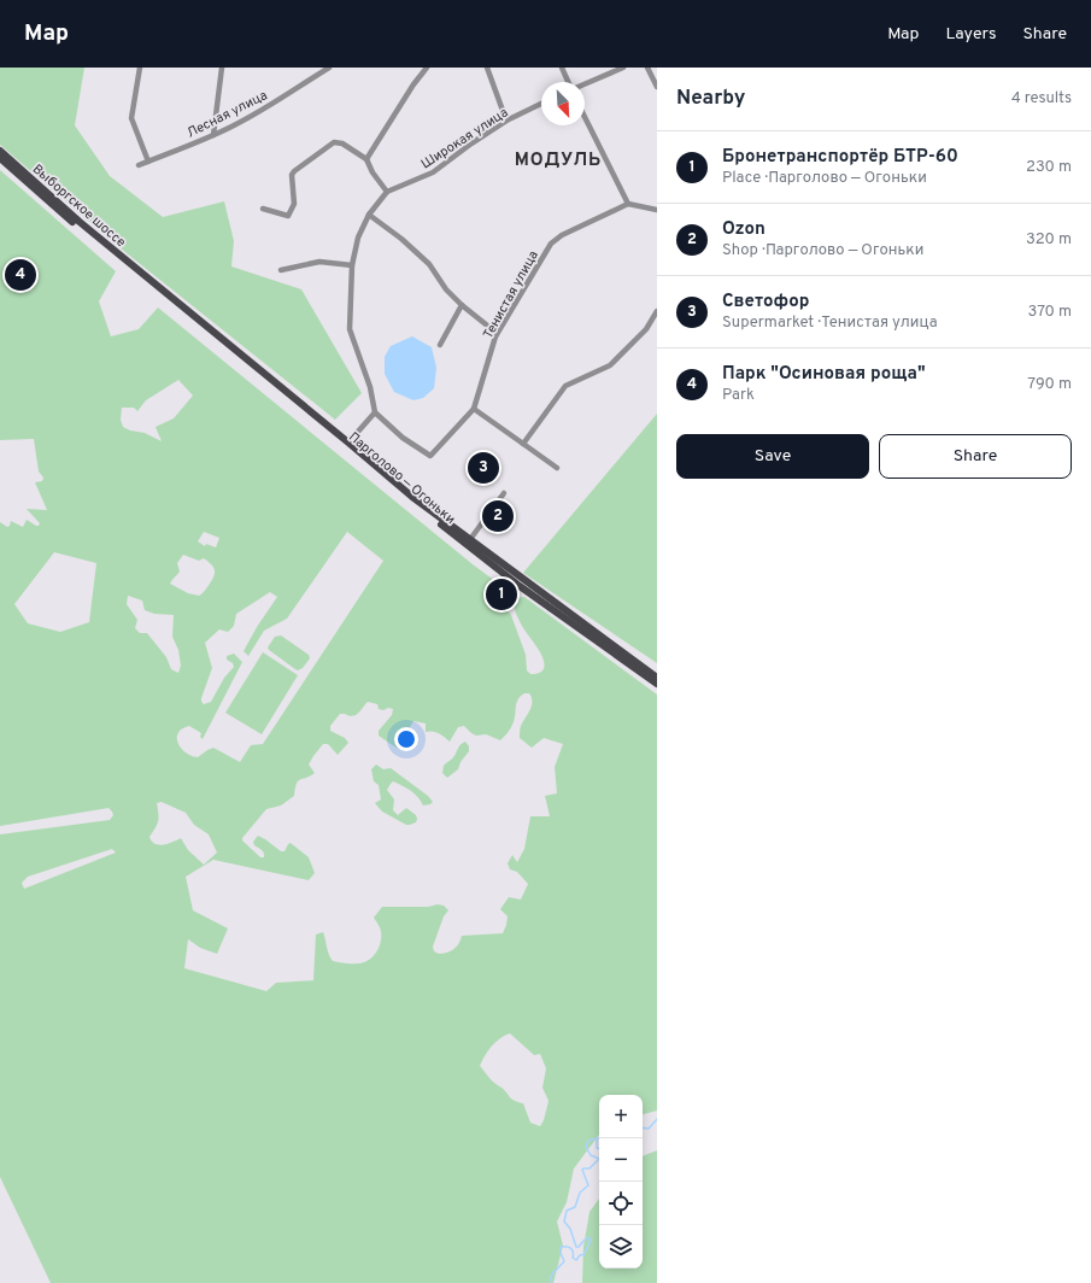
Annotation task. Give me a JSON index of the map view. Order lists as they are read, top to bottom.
{
  "streets": {
    "main road": ["Выборгское шоссе", "Парголово — Огоньки"],
    "street": ["Лесная улица", "Широкая улица", "Тенистая улица"]
  },
  "crossings": [
    ["Выборгское шоссе", "Парголово — Огоньки"]
  ],
  "districts": ["МОДУЛЬ"],
  "north": "bottom right",
  "page": {
    "header": "Map",
    "nav": ["Map", "Layers", "Share"],
    "heading": ["Nearby", "4 results"],
    "list": [
      {
        "mark": "1",
        "name": "Бронетранспортёр БТР-60",
        "note": "Place · Парголово — Огоньки",
        "value": "230 m"
      },
      {
        "mark": "2",
        "name": "Ozon",
        "note": "Shop · Парголово — Огоньки",
        "value": "320 m"
      },
      {
        "mark": "3",
        "name": "Светофор",
        "note": "Supermarket · Тенистая улица",
        "value": "370 m"
      },
      {
        "mark": "4",
        "name": "Парк \"Осиновая роща\"",
        "note": "Park",
        "value": "790 m"
      }
    ],
    "pins": [
      "4",
      "3",
      "2",
      "1"
    ],
    "buttons": ["Save", "Share"],
    "map_buttons": ["+", "−"]
  }
}
